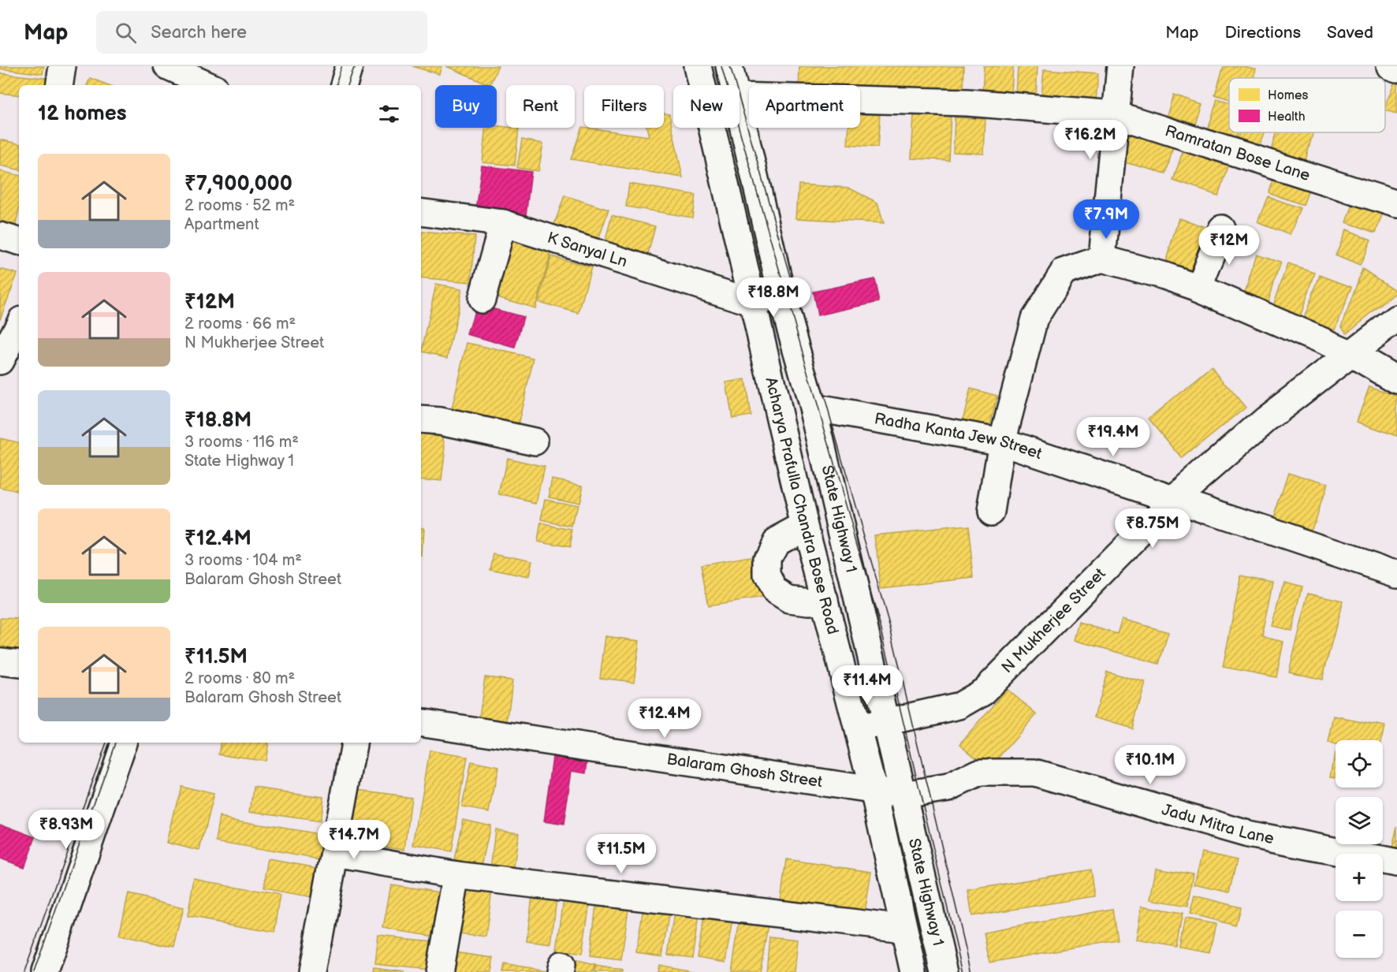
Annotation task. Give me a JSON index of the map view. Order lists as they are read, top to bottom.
{
  "streets": {
    "street": [
      "Ramratan Bose Lane",
      "K Sanyal Ln",
      "Radha Kanta Jew Street",
      "Acharya Prafulla Chandra Bose Road",
      "State Highway 1",
      "N Mukherjee Street",
      "Balaram Ghosh Street",
      "Jadu Mitra Lane"
    ]
  },
  "crossings": [
    ["K Sanyal Ln", "Acharya Prafulla Chandra Bose Road"],
    ["Radha Kanta Jew Street", "State Highway 1"],
    ["Radha Kanta Jew Street", "N Mukherjee Street"],
    ["Acharya Prafulla Chandra Bose Road", "N Mukherjee Street"],
    ["Acharya Prafulla Chandra Bose Road", "Balaram Ghosh Street"],
    ["State Highway 1", "N Mukherjee Street"],
    ["State Highway 1", "Balaram Ghosh Street"],
    ["State Highway 1", "Jadu Mitra Lane"],
    ["Balaram Ghosh Street", "Jadu Mitra Lane"]
  ],
  "legend": ["Homes", "Health"],
  "page": {
    "header": "Map",
    "search": "Search here",
    "nav": ["Map", "Directions", "Saved"],
    "chip": [
      "Buy",
      "Rent",
      "Filters",
      "New",
      "Apartment"
    ],
    "heading": "12 homes",
    "price": [
      "₹16.2M",
      "₹7.9M",
      "₹12M",
      "₹18.8M",
      "₹19.4M",
      "₹8.75M",
      "₹11.4M",
      "₹12.4M",
      "₹10.1M",
      "₹8.93M",
      "₹14.7M",
      "₹11.5M"
    ],
    "list": [
      {
        "name": "₹7,900,000",
        "note": "2 rooms · 52 m² · Apartment"
      },
      {
        "name": "₹12M",
        "note": "2 rooms · 66 m² · N Mukherjee Street"
      },
      {
        "name": "₹18.8M",
        "note": "3 rooms · 116 m² · State Highway 1"
      },
      {
        "name": "₹12.4M",
        "note": "3 rooms · 104 m² · Balaram Ghosh Street"
      },
      {
        "name": "₹11.5M",
        "note": "2 rooms · 80 m² · Balaram Ghosh Street"
      }
    ],
    "map_buttons": ["+", "−"]
  }
}
